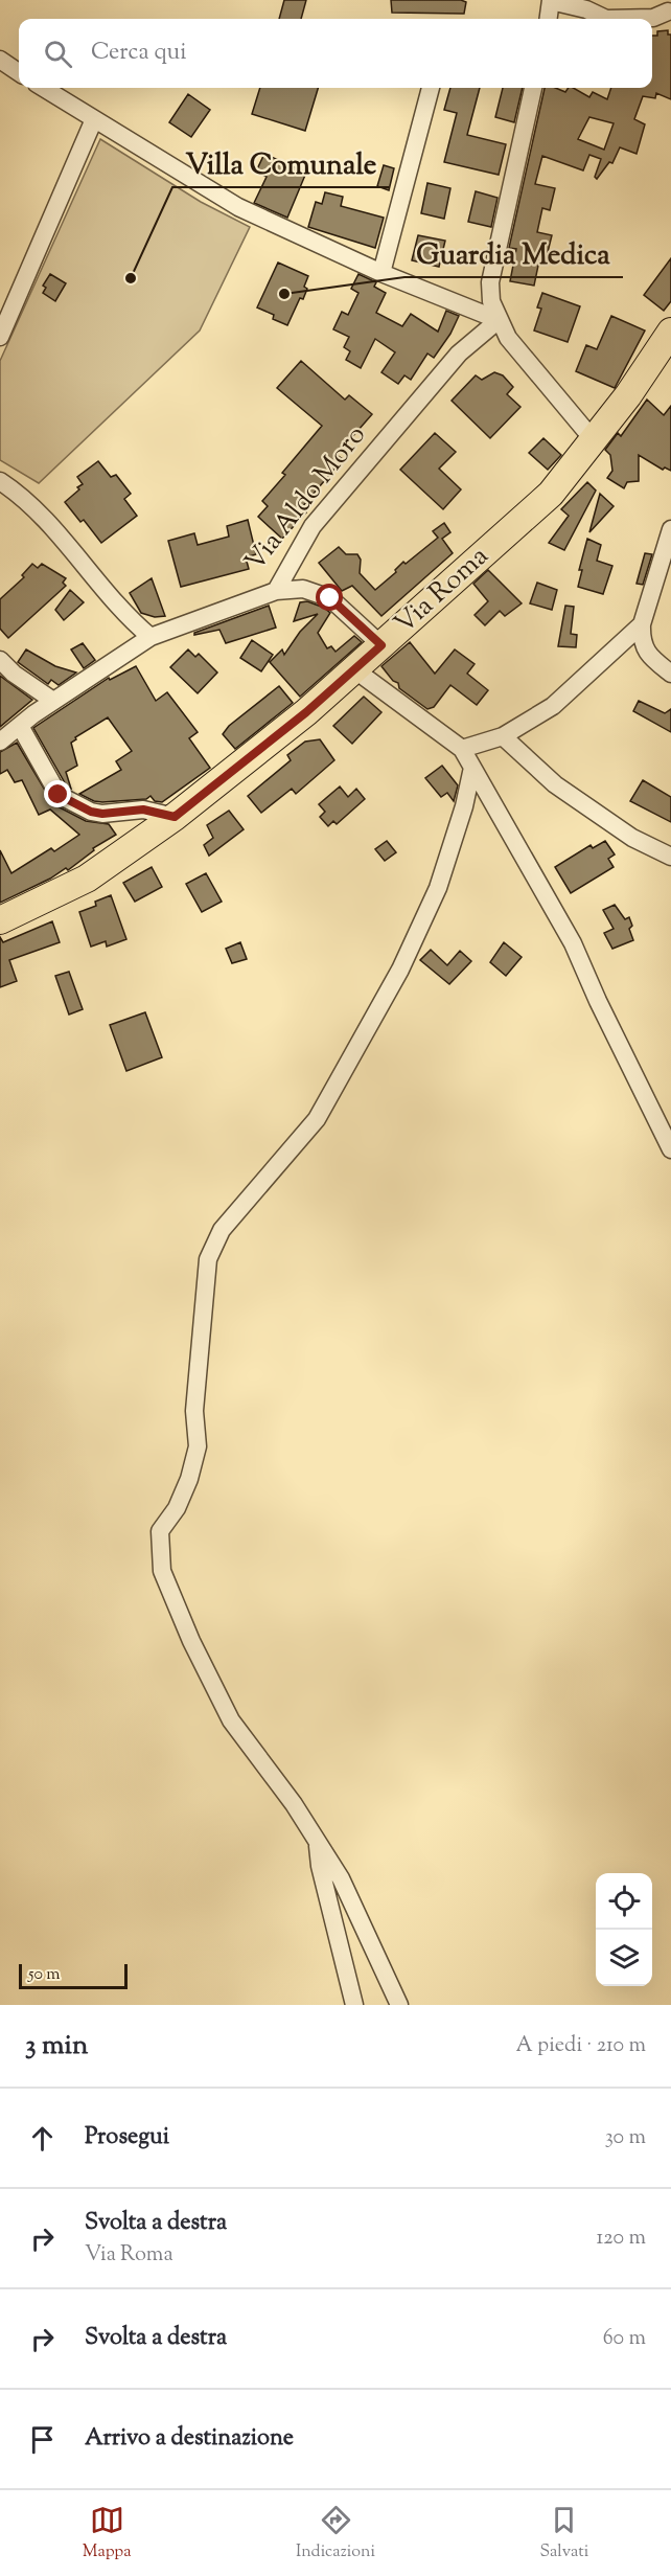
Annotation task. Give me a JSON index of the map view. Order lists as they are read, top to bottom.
{
  "streets": {
    "main road": ["Via Roma"],
    "street": ["Via Aldo Moro"]
  },
  "places": ["Villa Comunale", "Guardia Medica"],
  "scale_bar": "50 m",
  "page": {
    "search": "Cerca qui",
    "scale": "50 m",
    "heading": ["3 min", "A piedi · 210 m"],
    "list": [
      ["Prosegui", "30 m"],
      ["Svolta a destra", "Via Roma", "120 m"],
      ["Svolta a destra", "60 m"],
      "Arrivo a destinazione"
    ],
    "nav": ["Mappa", "Indicazioni", "Salvati"]
  }
}
